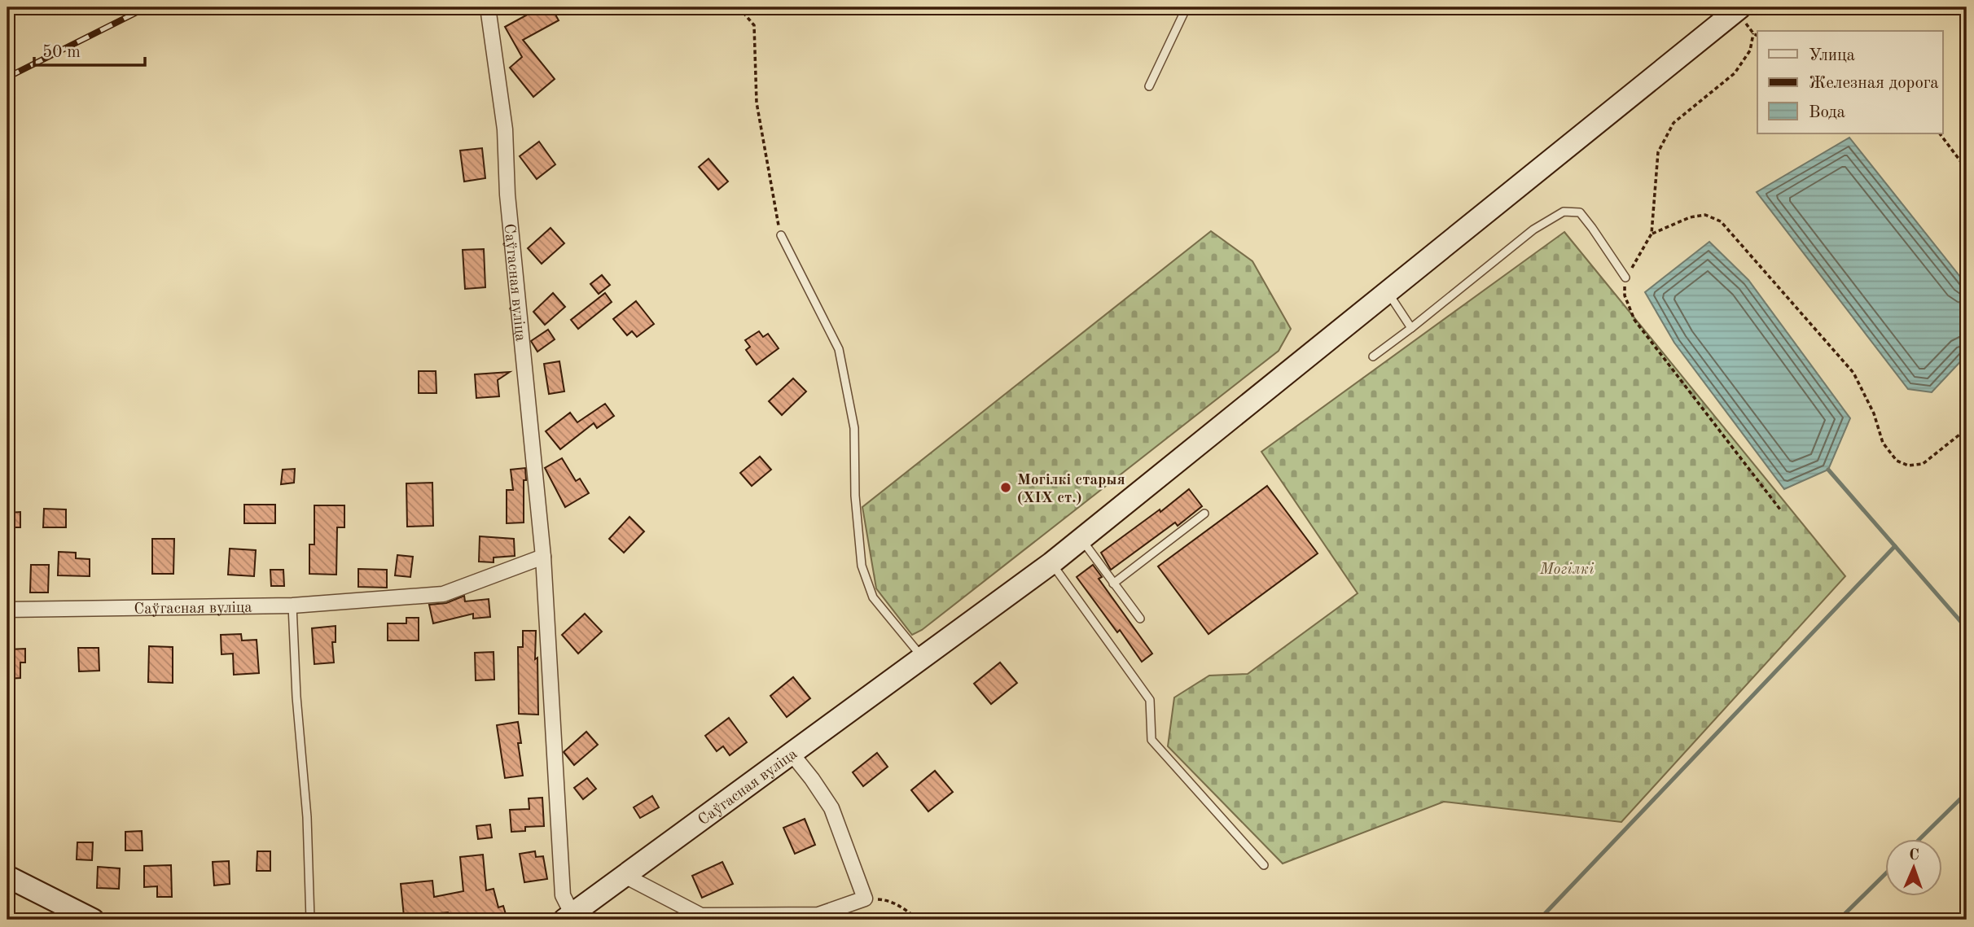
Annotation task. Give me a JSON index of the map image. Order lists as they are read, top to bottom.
{
  "streets": {
    "main road": ["Саўгасная вуліца"]
  },
  "parks": ["Могілкі"],
  "places": ["Могілкі старыя (XIX ст.)"],
  "legend": ["Улица", "Железная дорога", "Вода"],
  "scale_bar": "50 m",
  "north": "top"
}
